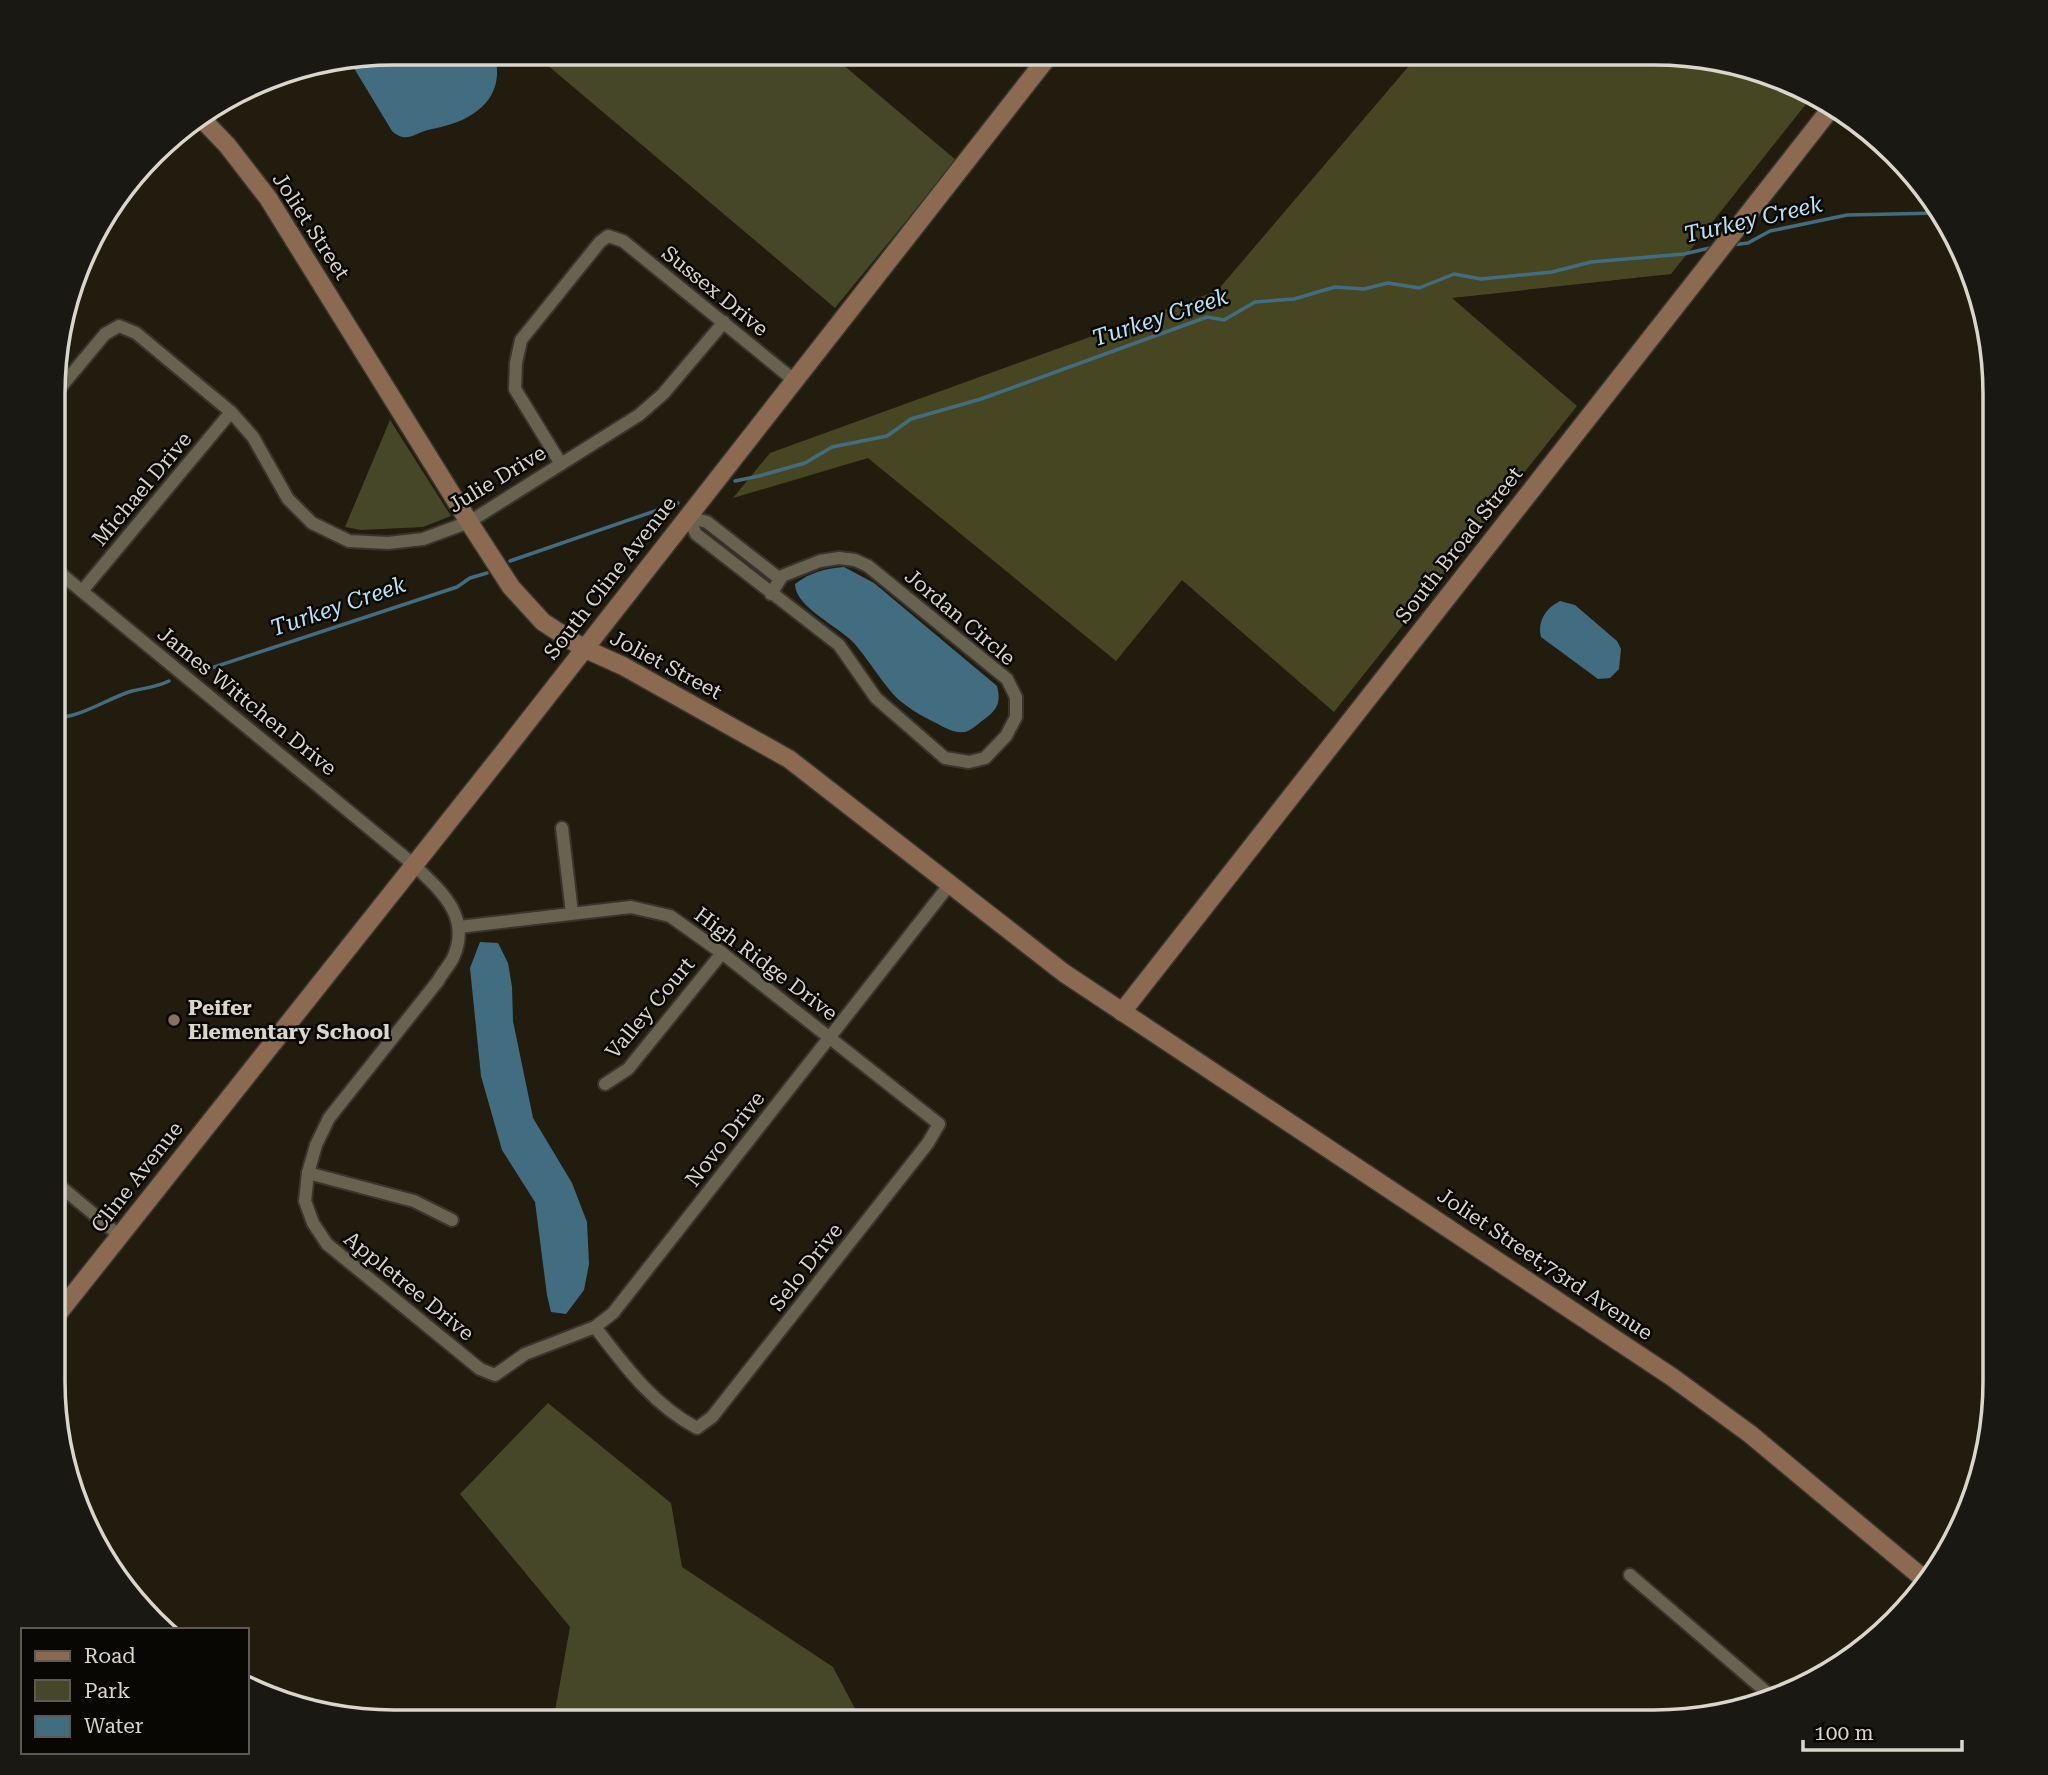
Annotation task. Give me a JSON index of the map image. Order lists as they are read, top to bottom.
{
  "streets": {
    "street": [
      "Joliet Street",
      "Sussex Drive",
      "Julie Drive",
      "Michael Drive",
      "South Broad Street",
      "South Cline Avenue",
      "Jordan Circle",
      "James Wittchen Drive",
      "High Ridge Drive",
      "Valley Court",
      "Novo Drive",
      "Cline Avenue",
      "Joliet Street;73rd Avenue",
      "Selo Drive",
      "Appletree Drive"
    ]
  },
  "crossings": [
    ["Joliet Street", "Julie Drive"],
    ["Joliet Street", "South Broad Street"],
    ["Joliet Street", "South Cline Avenue"],
    ["Joliet Street", "Novo Drive"],
    ["Joliet Street", "Joliet Street;73rd Avenue"],
    ["Sussex Drive", "Julie Drive"],
    ["Sussex Drive", "South Cline Avenue"],
    ["Julie Drive", "Michael Drive"],
    ["Michael Drive", "James Wittchen Drive"],
    ["South Broad Street", "Joliet Street;73rd Avenue"],
    ["South Cline Avenue", "Jordan Circle"],
    ["South Cline Avenue", "James Wittchen Drive"],
    ["South Cline Avenue", "Cline Avenue"],
    ["James Wittchen Drive", "High Ridge Drive"],
    ["James Wittchen Drive", "Appletree Drive"],
    ["High Ridge Drive", "Valley Court"],
    ["High Ridge Drive", "Novo Drive"],
    ["High Ridge Drive", "Selo Drive"],
    ["High Ridge Drive", "Appletree Drive"],
    ["Novo Drive", "Selo Drive"],
    ["Novo Drive", "Appletree Drive"]
  ],
  "water": ["Turkey Creek"],
  "places": ["Peifer Elementary School"],
  "legend": ["Road", "Park", "Water"],
  "scale_bar": "100 m"
}
